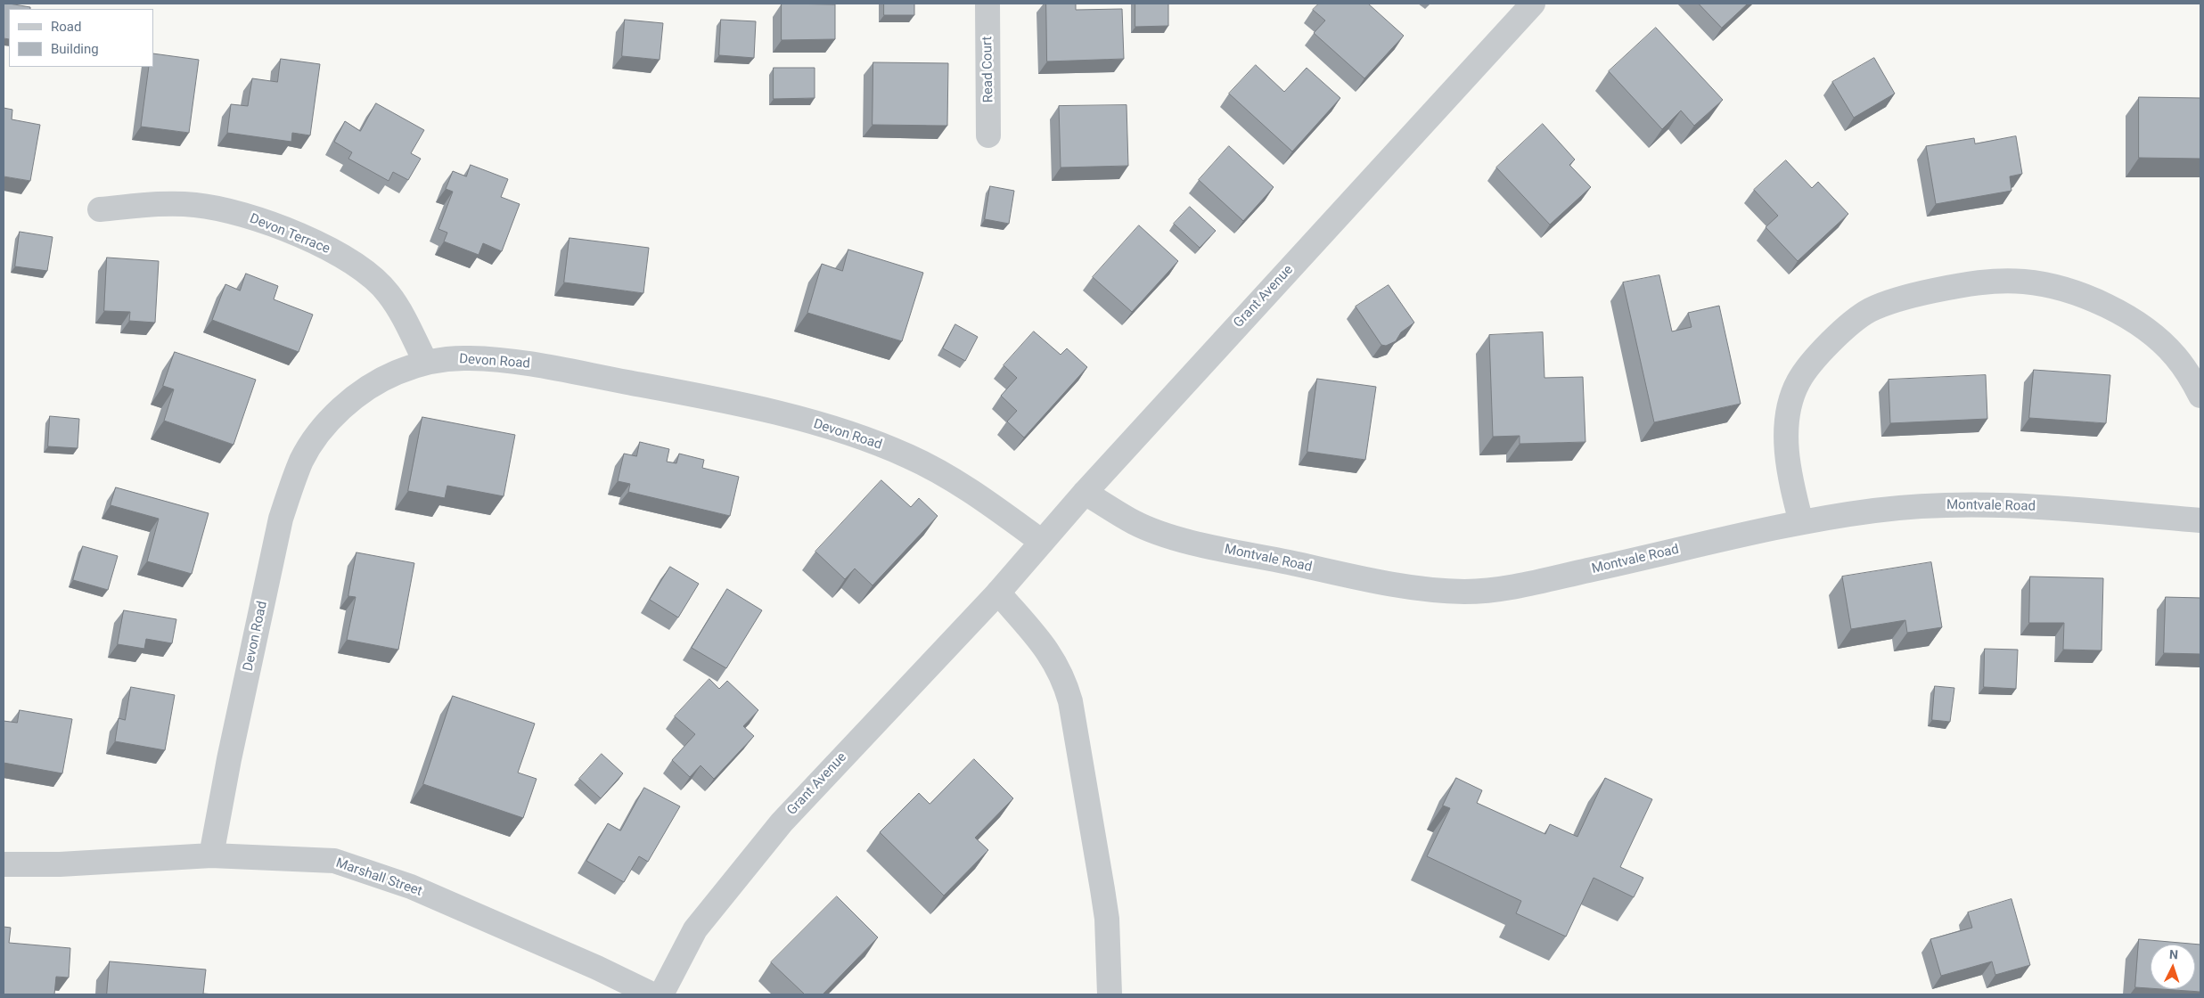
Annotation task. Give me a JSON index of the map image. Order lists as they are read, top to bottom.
{
  "streets": {
    "street": [
      "Read Court",
      "Devon Terrace",
      "Grant Avenue",
      "Devon Road",
      "Montvale Road",
      "Marshall Street"
    ]
  },
  "crossings": [
    ["Devon Terrace", "Devon Road"],
    ["Grant Avenue", "Devon Road"],
    ["Grant Avenue", "Montvale Road"],
    ["Devon Road", "Marshall Street"]
  ],
  "legend": ["Road", "Building"],
  "north": "top"
}
